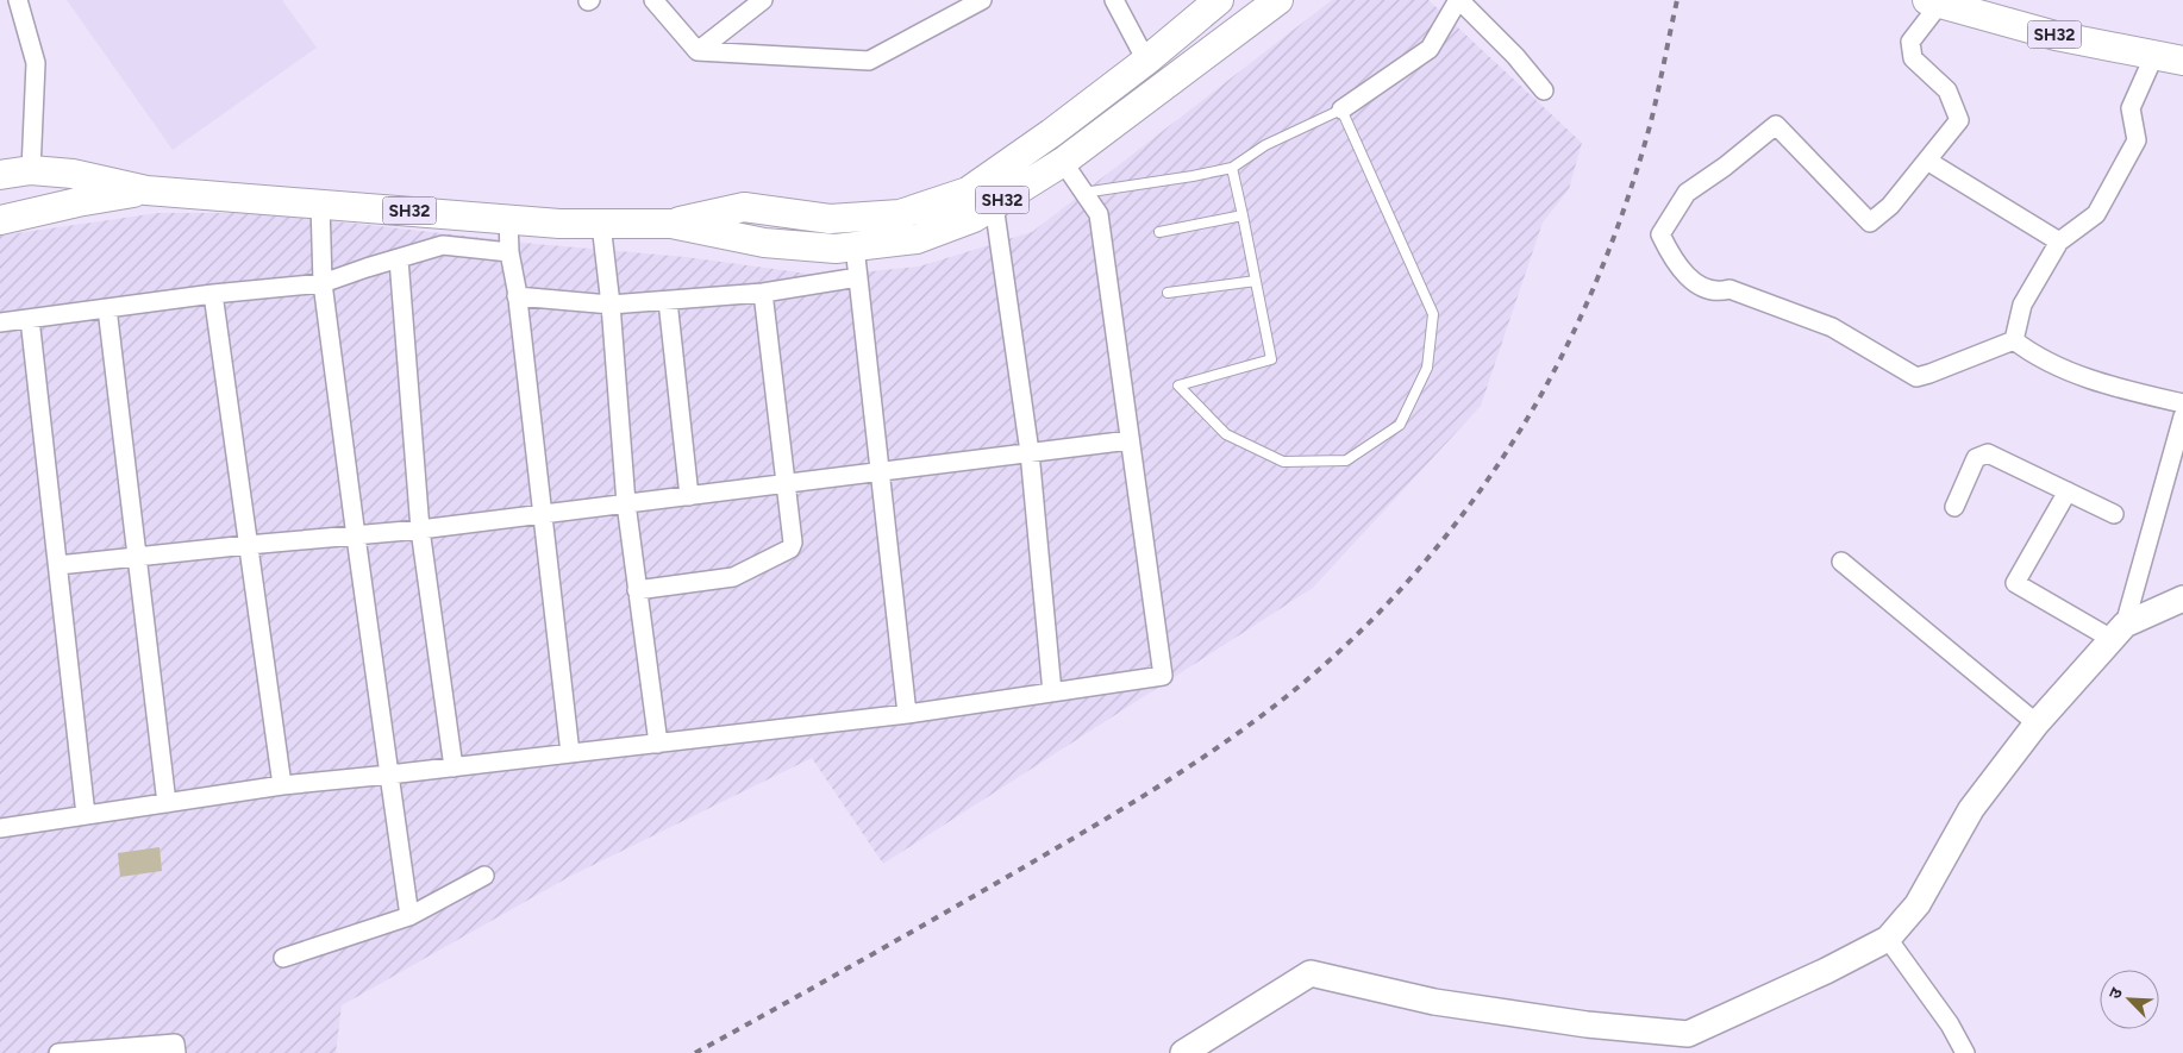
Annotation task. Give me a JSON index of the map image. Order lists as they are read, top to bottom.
{
  "streets": {
    "main road": ["SH32"]
  },
  "north": "top left"
}
